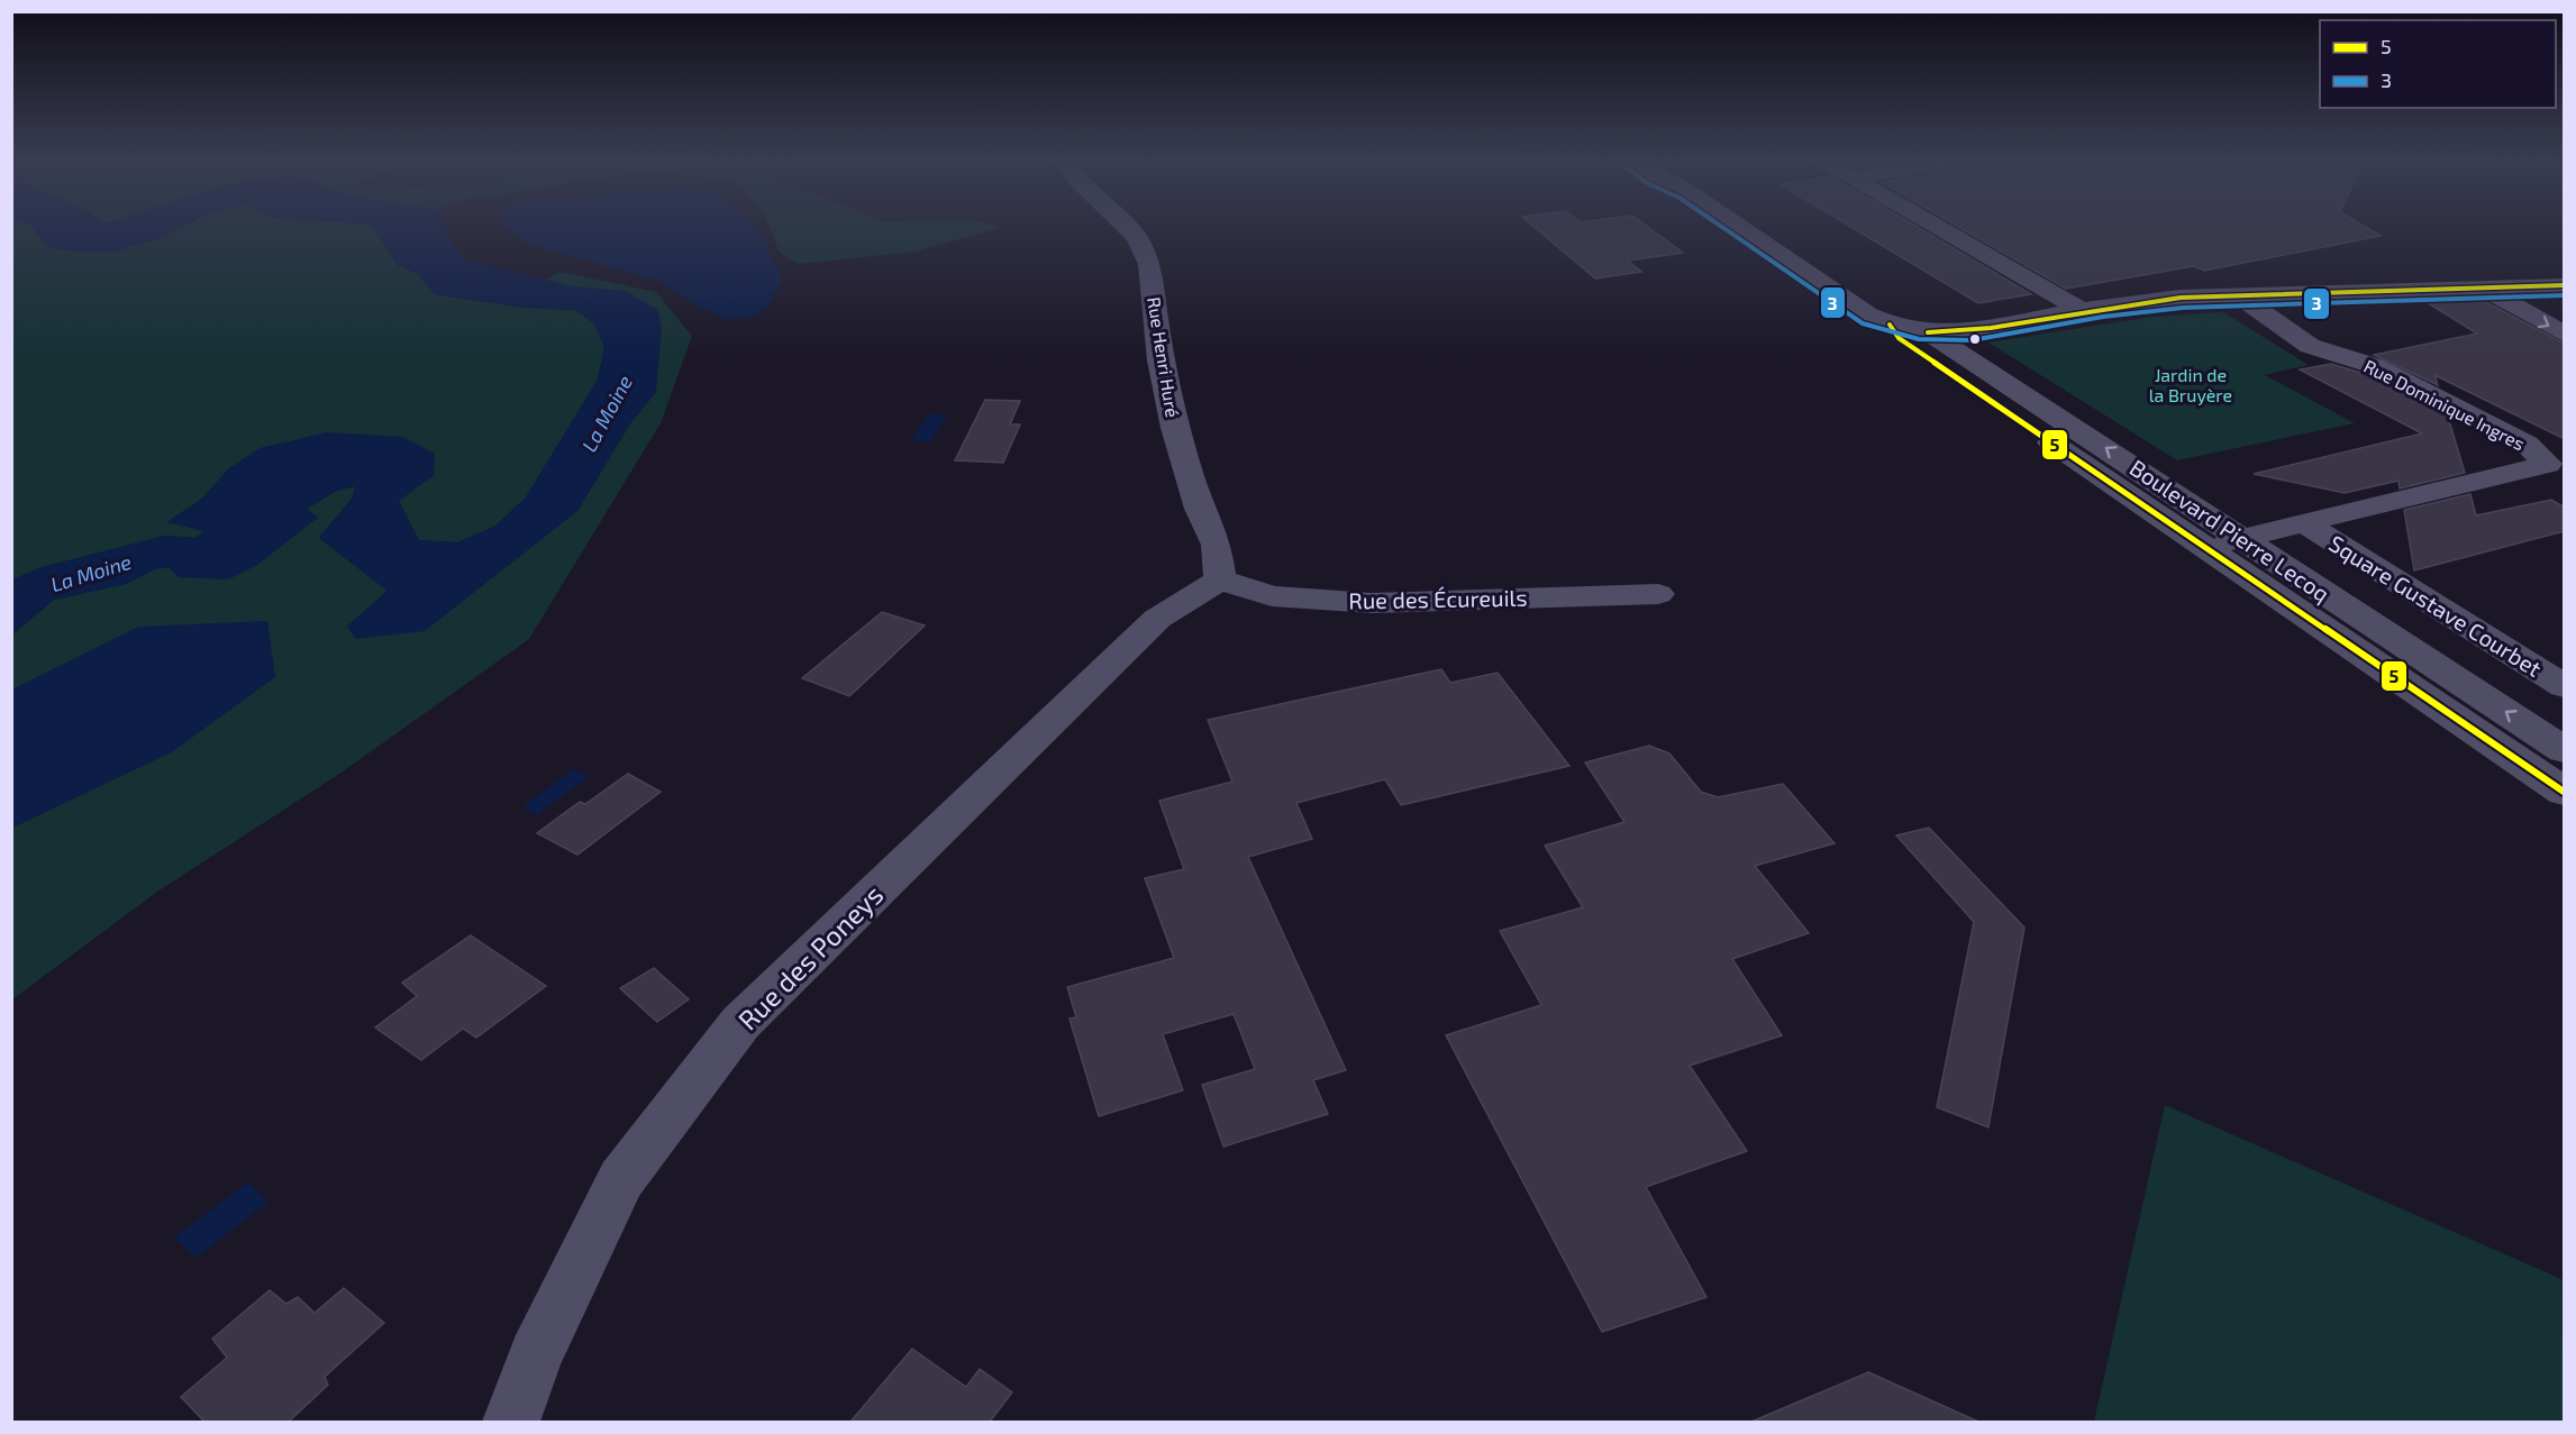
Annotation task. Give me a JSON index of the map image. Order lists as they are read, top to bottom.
{
  "streets": {
    "street": [
      "Rue Henri Huré",
      "Rue Dominique Ingres",
      "Boulevard Pierre Lecoq",
      "Rue des Écureuils",
      "Square Gustave Courbet",
      "Rue des Poneys"
    ]
  },
  "crossings": [
    ["Rue Henri Huré", "Rue des Écureuils"],
    ["Rue Henri Huré", "Rue des Poneys"],
    ["Rue Dominique Ingres", "Boulevard Pierre Lecoq"],
    ["Rue Dominique Ingres", "Square Gustave Courbet"],
    ["Rue des Écureuils", "Rue des Poneys"]
  ],
  "water": ["La Moine"],
  "parks": ["Jardin de la Bruyère"],
  "lines": ["transit line 3", "transit line 5"],
  "legend": ["5", "3"]
}
